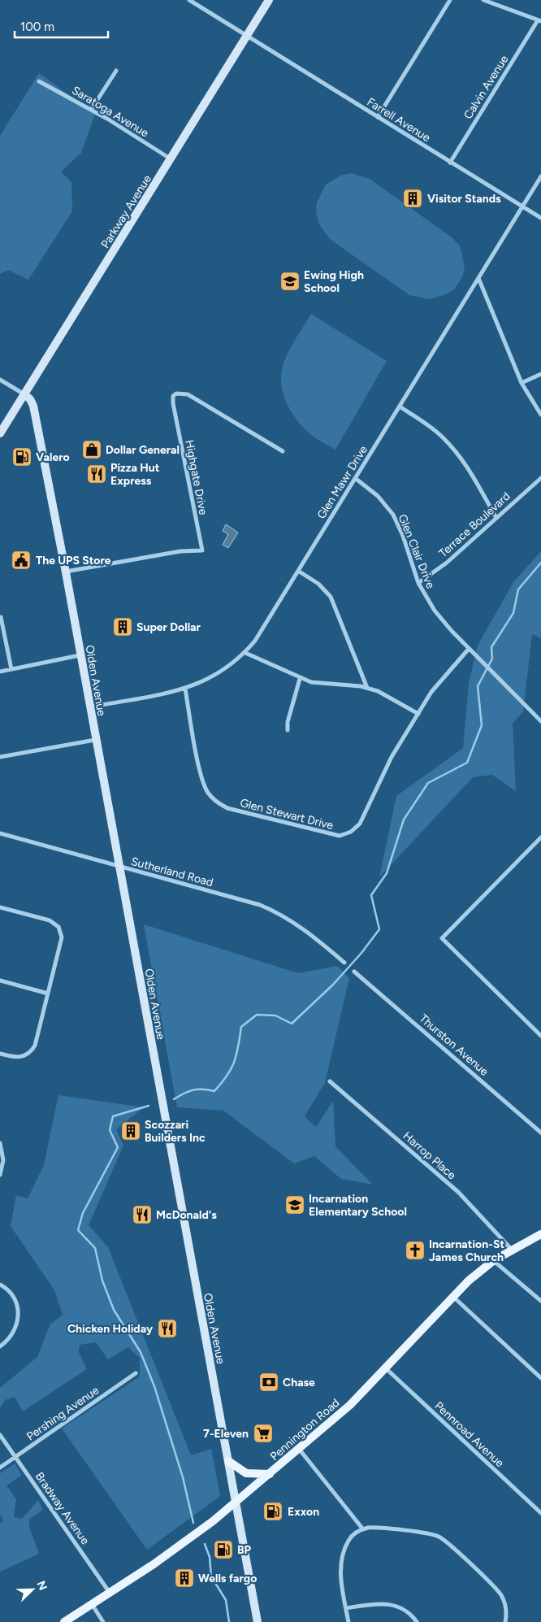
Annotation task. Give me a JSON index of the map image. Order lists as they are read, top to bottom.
{
  "streets": {
    "main road": ["Parkway Avenue", "Olden Avenue", "Pennington Road"],
    "street": [
      "Calvin Avenue",
      "Saratoga Avenue",
      "Farrell Avenue",
      "Highgate Drive",
      "Glen Mawr Drive",
      "Terrace Boulevard",
      "Glen Clair Drive",
      "Glen Stewart Drive",
      "Sutherland Road",
      "Thurston Avenue",
      "Harrop Place",
      "Pershing Avenue",
      "Pennroad Avenue",
      "Bradway Avenue"
    ]
  },
  "crossings": [
    ["Calvin Avenue", "Farrell Avenue"],
    ["Saratoga Avenue", "Parkway Avenue"],
    ["Farrell Avenue", "Parkway Avenue"],
    ["Farrell Avenue", "Glen Mawr Drive"],
    ["Parkway Avenue", "Olden Avenue"],
    ["Highgate Drive", "Olden Avenue"],
    ["Glen Mawr Drive", "Glen Clair Drive"],
    ["Glen Mawr Drive", "Olden Avenue"],
    ["Glen Mawr Drive", "Glen Stewart Drive"],
    ["Terrace Boulevard", "Glen Clair Drive"],
    ["Glen Clair Drive", "Glen Stewart Drive"],
    ["Olden Avenue", "Sutherland Road"],
    ["Olden Avenue", "Pennington Road"],
    ["Harrop Place", "Pennington Road"],
    ["Pershing Avenue", "Bradway Avenue"],
    ["Pennington Road", "Pennroad Avenue"],
    ["Pennington Road", "Bradway Avenue"]
  ],
  "places": {
    "building": [
      "Visitor Stands",
      "Super Dollar",
      "Scozzari Builders Inc",
      "Wells fargo"
    ],
    "school or university": ["Ewing High School", "Incarnation Elementary School"],
    "shop": ["Dollar General"],
    "fuel station": ["Valero", "Exxon", "BP"],
    "restaurant": ["Pizza Hut Express", "McDonald's", "Chicken Holiday"],
    "public building": ["The UPS Store"],
    "church": ["Incarnation-St James Church"],
    "bank": ["Chase"],
    "supermarket": ["7-Eleven"]
  },
  "scale_bar": "100 m",
  "north": "top right"
}
